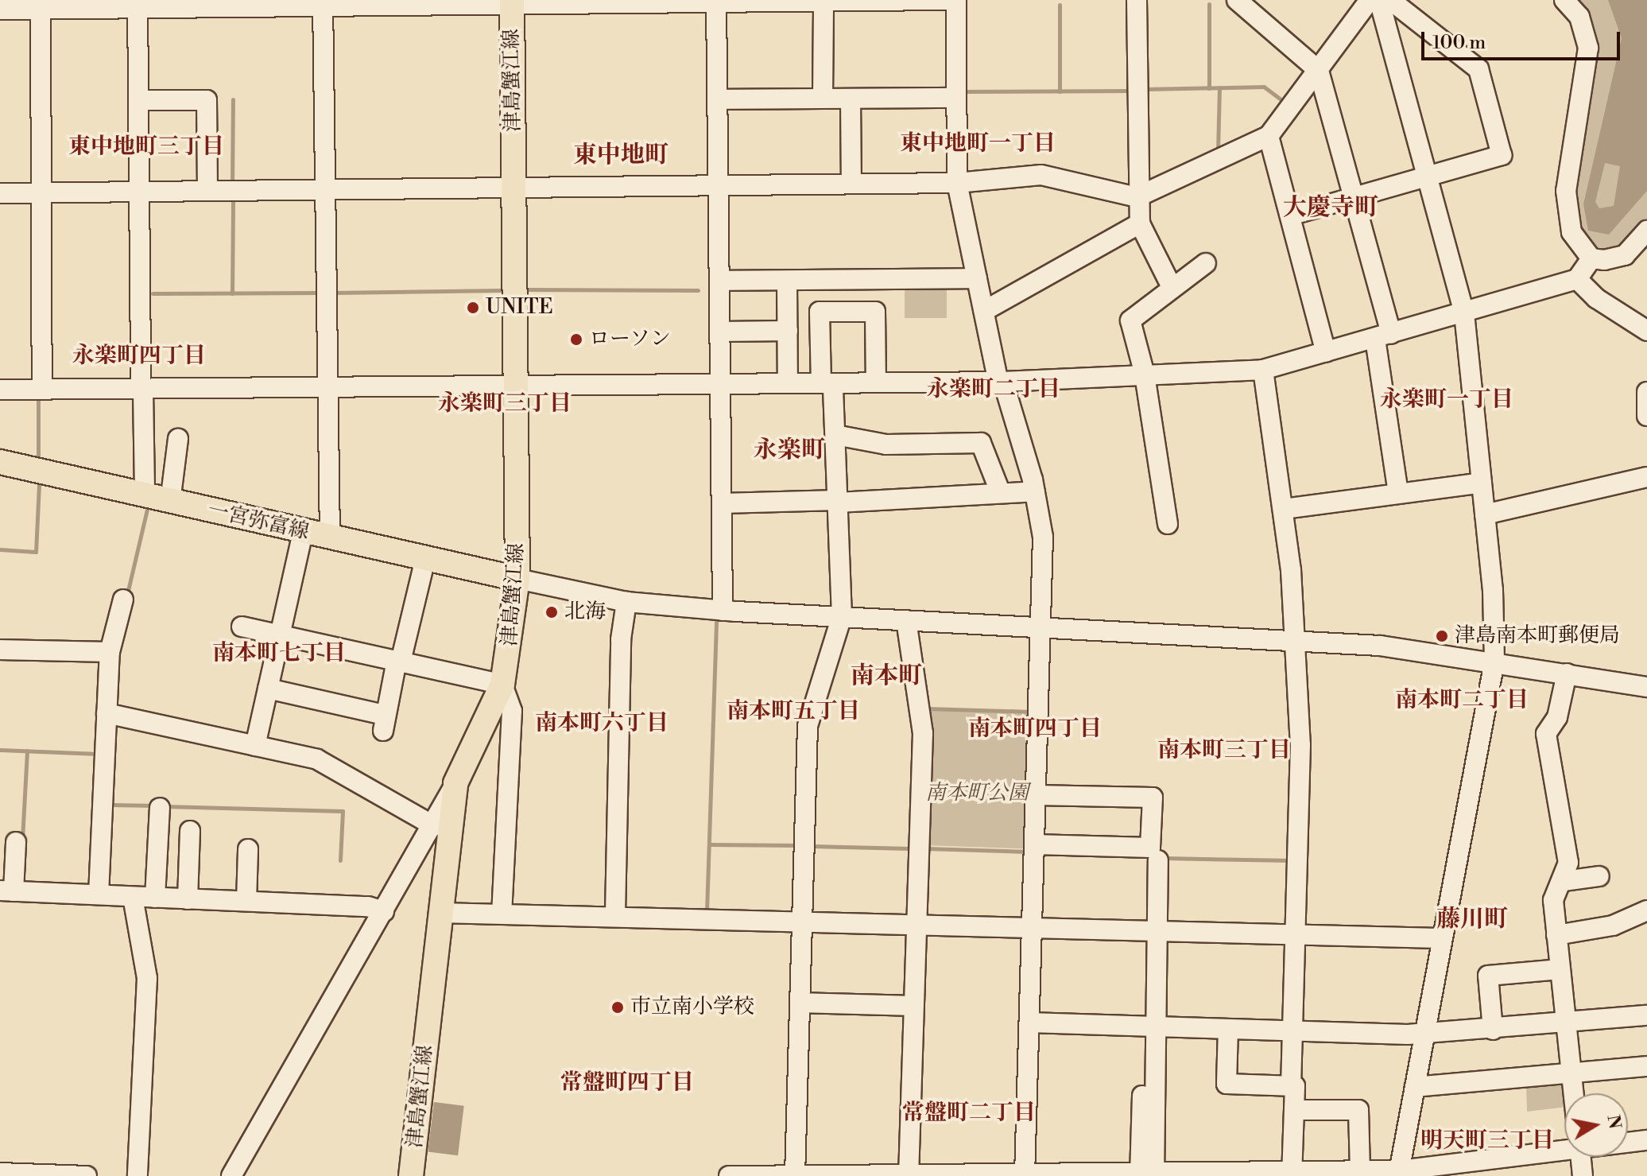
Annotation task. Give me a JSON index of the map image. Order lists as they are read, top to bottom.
{
  "streets": {
    "main road": ["津島蟹江線", "一宮弥富線"]
  },
  "crossings": [
    ["津島蟹江線", "一宮弥富線"]
  ],
  "districts": [
    "東中地町一丁目",
    "東中地町三丁目",
    "東中地町",
    "大慶寺町",
    "永楽町四丁目",
    "永楽町二丁目",
    "永楽町一丁目",
    "永楽町三丁目",
    "永楽町",
    "南本町七丁目",
    "南本町",
    "南本町二丁目",
    "南本町五丁目",
    "南本町六丁目",
    "南本町四丁目",
    "南本町三丁目",
    "藤川町",
    "常盤町四丁目",
    "常盤町二丁目",
    "明天町三丁目"
  ],
  "parks": ["南本町公園"],
  "places": [
    "UNITE",
    "ローソン",
    "北海",
    "津島南本町郵便局",
    "市立南小学校"
  ],
  "scale_bar": "100 m",
  "north": "right"
}
